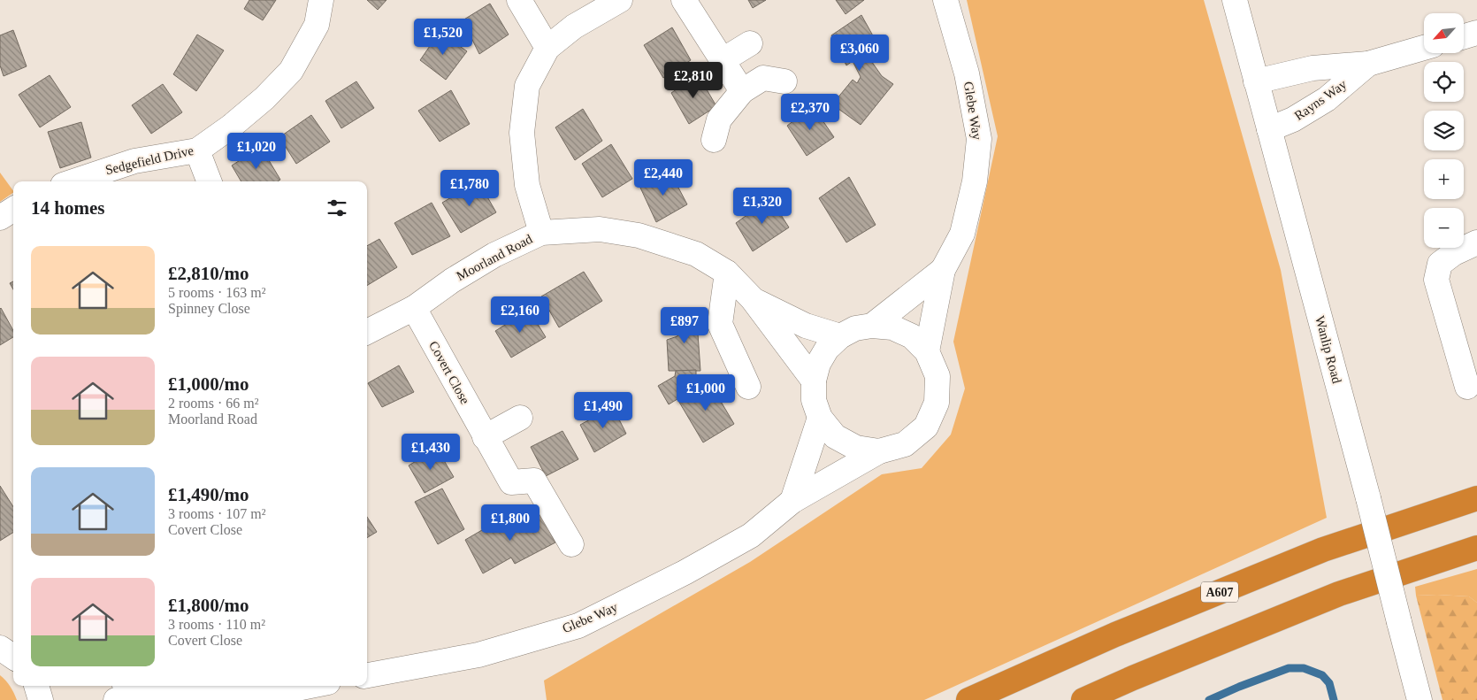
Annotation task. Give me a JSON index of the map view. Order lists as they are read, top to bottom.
{
  "streets": {
    "highway": ["A607"],
    "street": [
      "Rayns Way",
      "Glebe Way",
      "Sedgefield Drive",
      "Moorland Road",
      "Wanlip Road",
      "Covert Close"
    ]
  },
  "crossings": [
    ["Rayns Way", "Wanlip Road"],
    ["Glebe Way", "Moorland Road"],
    ["Moorland Road", "Covert Close"]
  ],
  "north": "bottom left",
  "page": {
    "map_buttons": ["+", "−"],
    "price": [
      "£1,520",
      "£3,060",
      "£2,810",
      "£2,370",
      "£1,020",
      "£2,440",
      "£1,780",
      "£1,320",
      "£2,160",
      "£897",
      "£1,000",
      "£1,490",
      "£1,430",
      "£1,800"
    ],
    "heading": "14 homes",
    "list": [
      {
        "name": "£2,810/mo",
        "note": "5 rooms · 163 m² · Spinney Close"
      },
      {
        "name": "£1,000/mo",
        "note": "2 rooms · 66 m² · Moorland Road"
      },
      {
        "name": "£1,490/mo",
        "note": "3 rooms · 107 m² · Covert Close"
      },
      {
        "name": "£1,800/mo",
        "note": "3 rooms · 110 m² · Covert Close"
      }
    ]
  }
}
